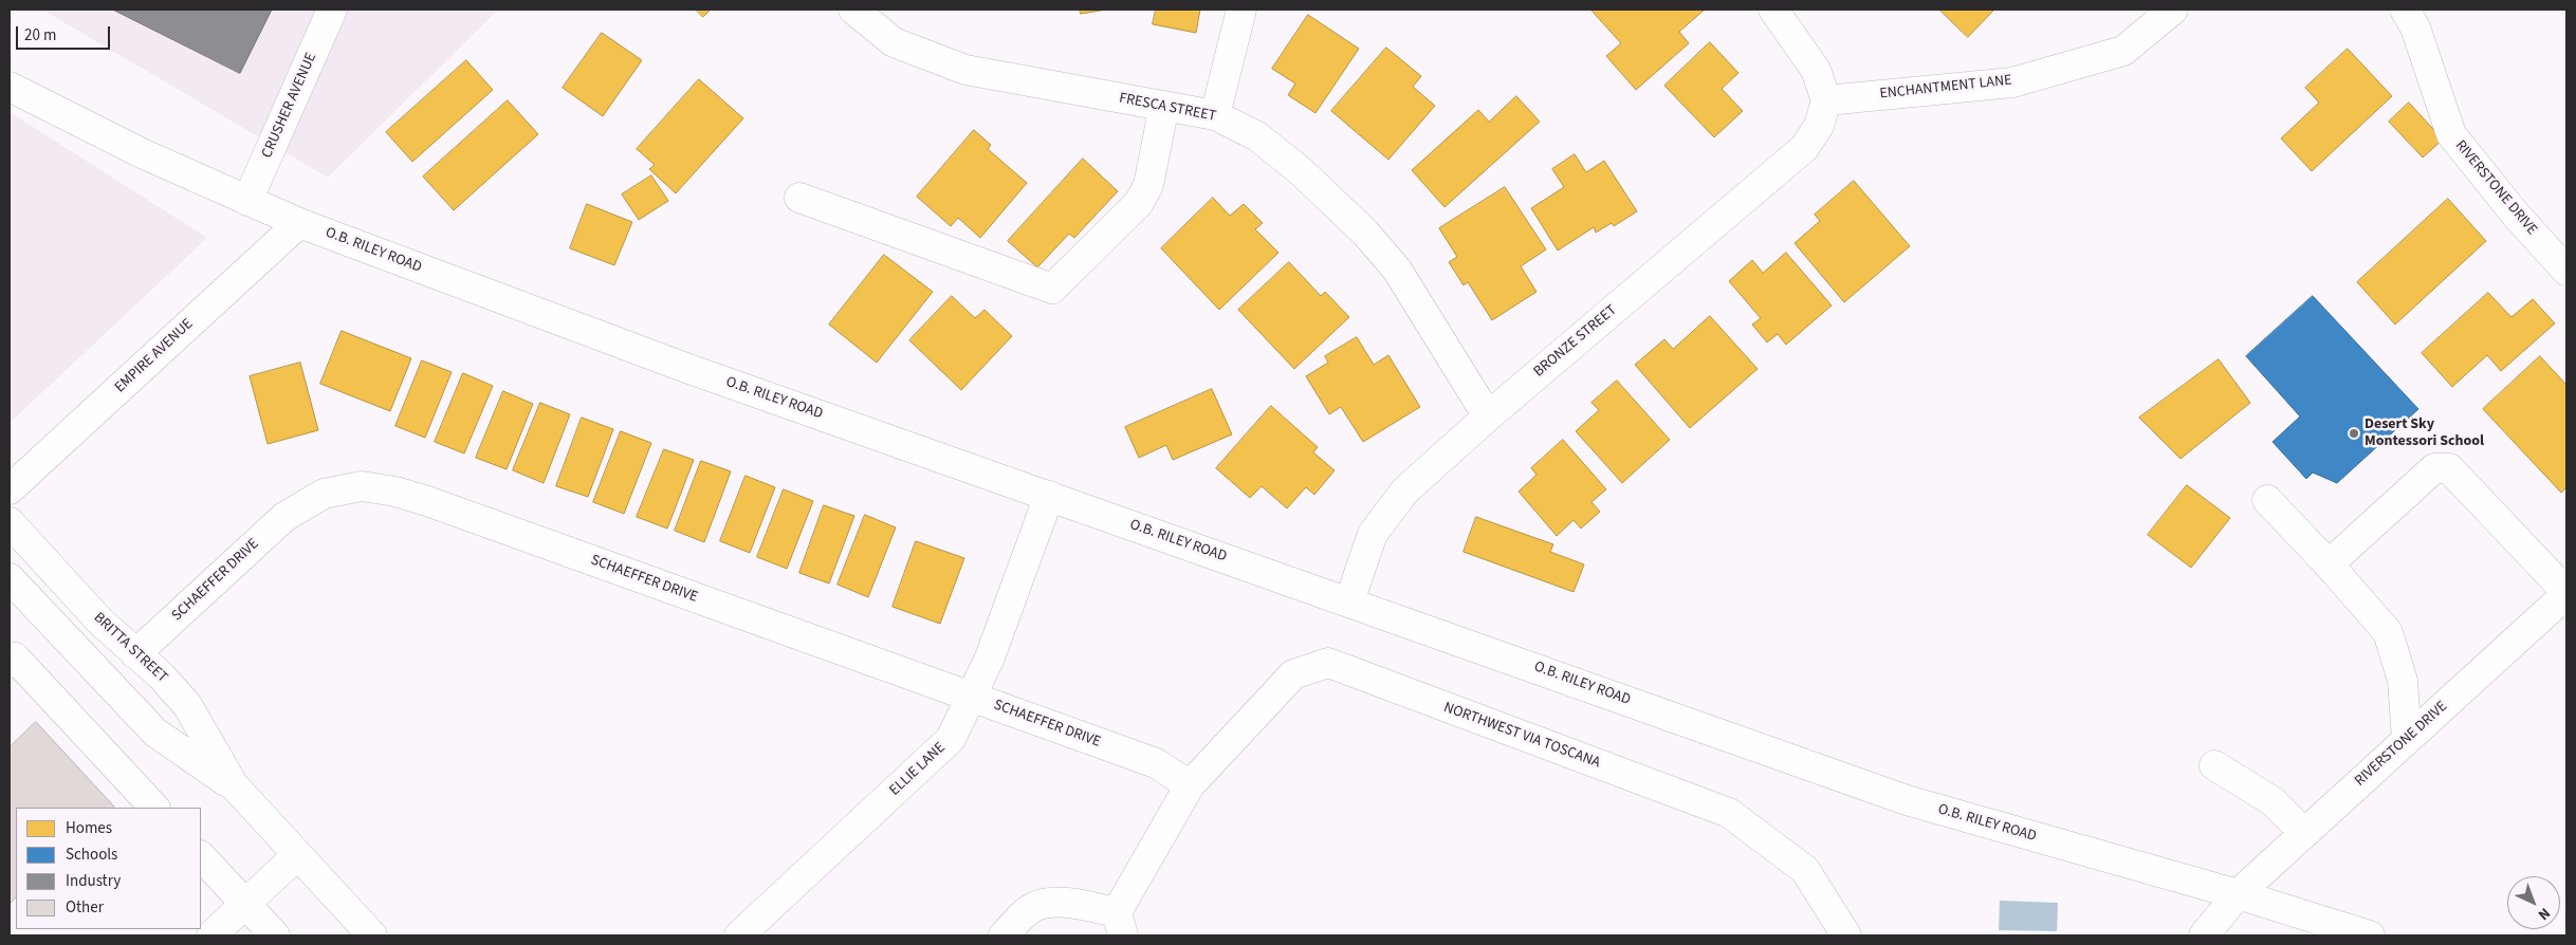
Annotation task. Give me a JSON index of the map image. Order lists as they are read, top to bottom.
{
  "streets": {
    "street": [
      "ENCHANTMENT LANE",
      "CRUSHER AVENUE",
      "FRESCA STREET",
      "RIVERSTONE DRIVE",
      "O.B. RILEY ROAD",
      "BRONZE STREET",
      "EMPIRE AVENUE",
      "SCHAEFFER DRIVE",
      "BRITTA STREET",
      "NORTHWEST VIA TOSCANA",
      "ELLIE LANE"
    ]
  },
  "crossings": [
    ["ENCHANTMENT LANE", "BRONZE STREET"],
    ["CRUSHER AVENUE", "O.B. RILEY ROAD"],
    ["FRESCA STREET", "BRONZE STREET"],
    ["RIVERSTONE DRIVE", "O.B. RILEY ROAD"],
    ["O.B. RILEY ROAD", "BRONZE STREET"],
    ["O.B. RILEY ROAD", "EMPIRE AVENUE"],
    ["O.B. RILEY ROAD", "ELLIE LANE"],
    ["SCHAEFFER DRIVE", "BRITTA STREET"],
    ["SCHAEFFER DRIVE", "NORTHWEST VIA TOSCANA"],
    ["SCHAEFFER DRIVE", "ELLIE LANE"]
  ],
  "places": ["Desert Sky Montessori School"],
  "legend": [
    "Homes",
    "Schools",
    "Industry",
    "Other"
  ],
  "scale_bar": "20 m",
  "north": "bottom right"
}
